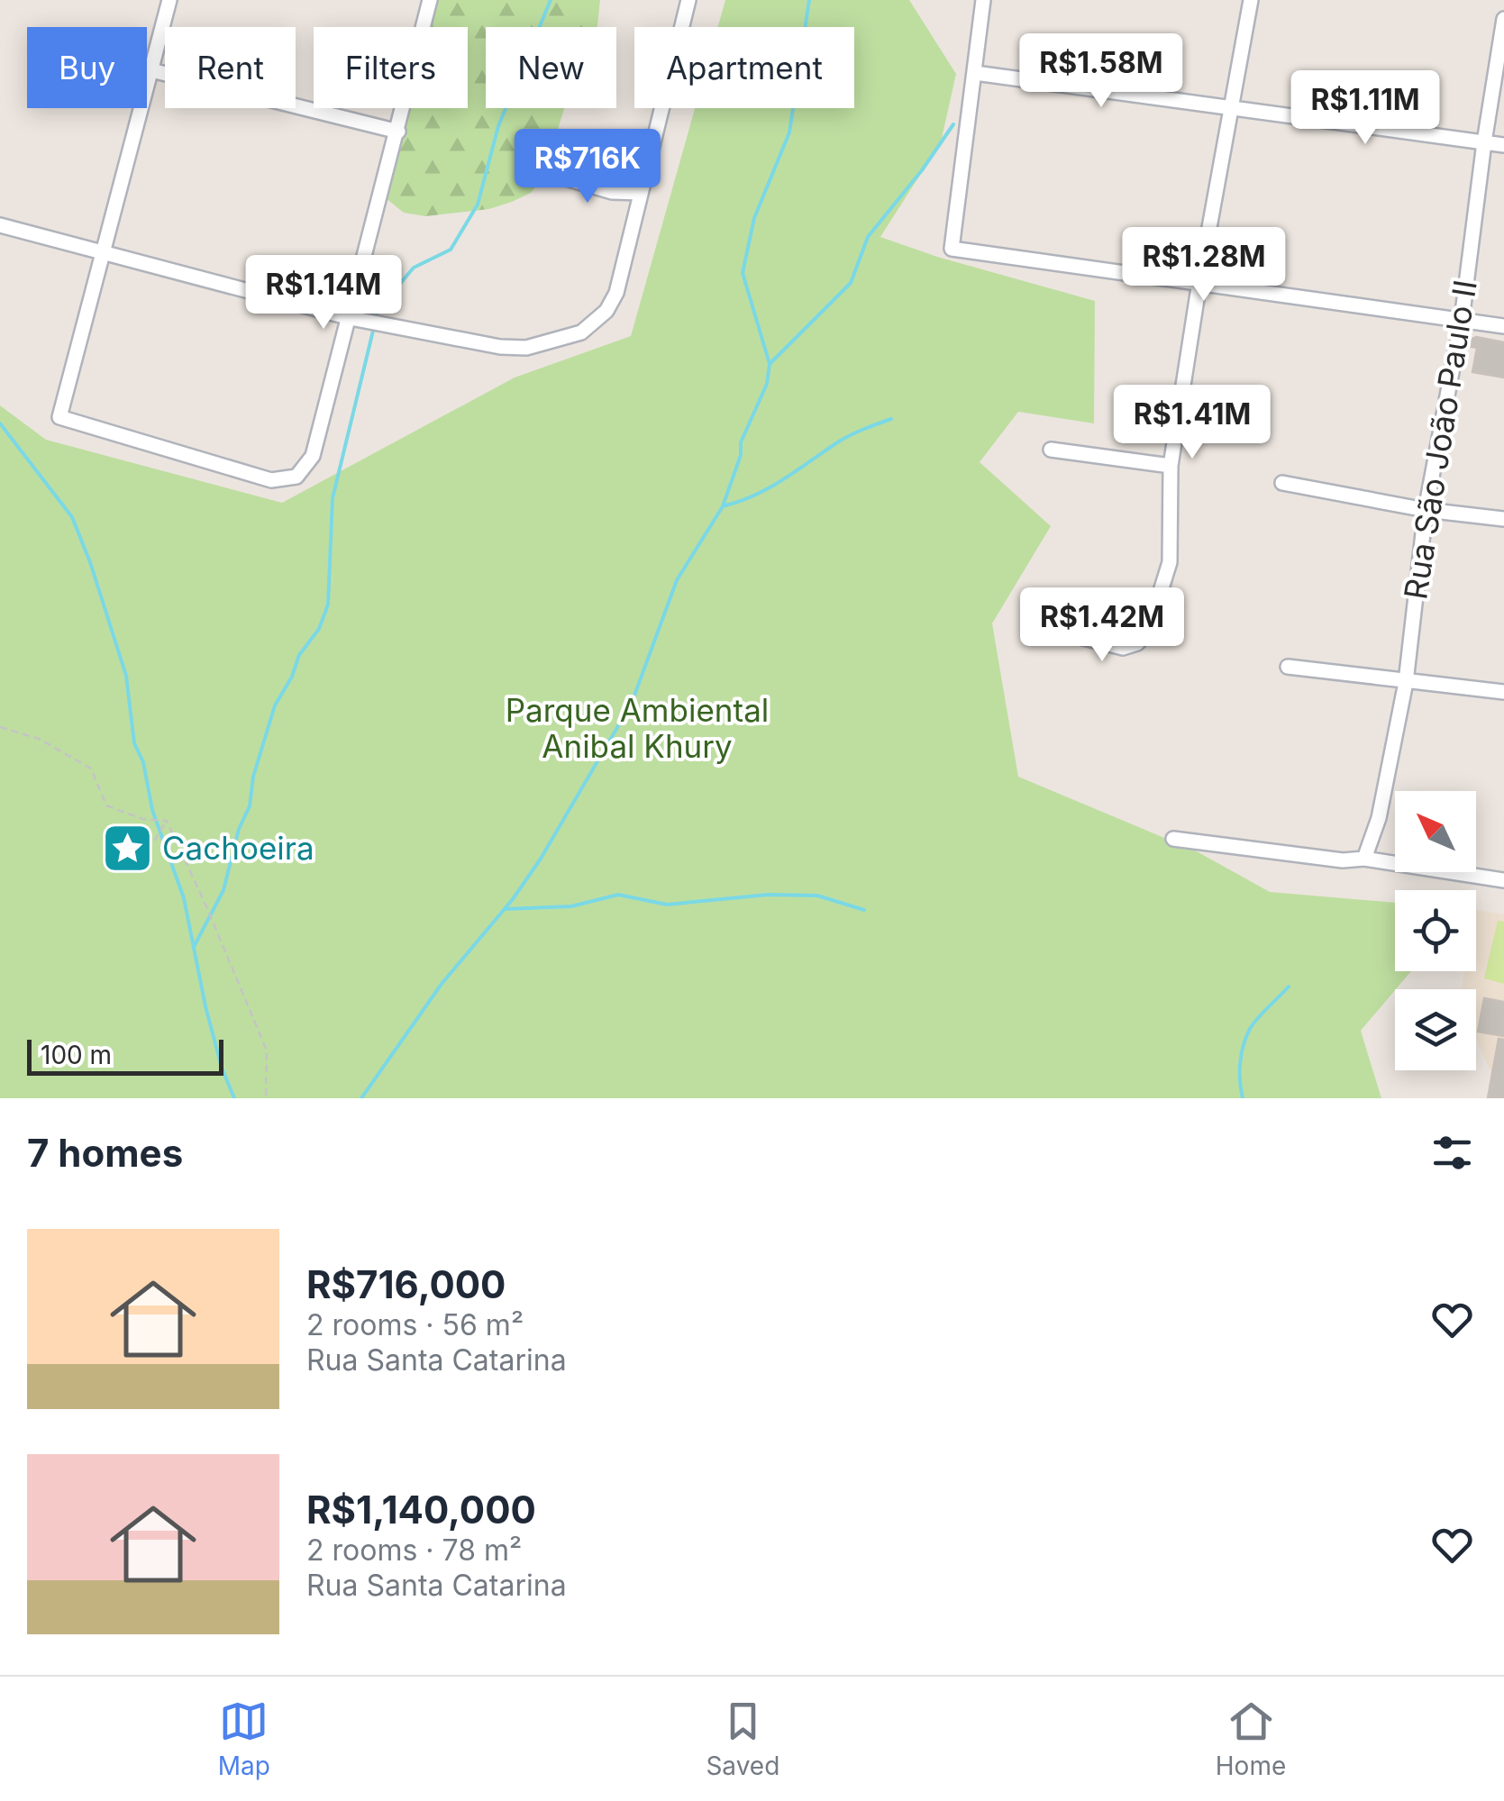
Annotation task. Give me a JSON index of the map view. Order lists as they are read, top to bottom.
{
  "streets": {
    "street": ["Rua São João Paulo II"]
  },
  "parks": ["Parque Ambiental Anibal Khury"],
  "places": {
    "place": ["Cachoeira"]
  },
  "scale_bar": "100 m",
  "north": "top left",
  "page": {
    "chip": [
      "Buy",
      "Rent",
      "Filters",
      "New",
      "Apartment"
    ],
    "price": [
      "R$1.58M",
      "R$1.11M",
      "R$716K",
      "R$1.28M",
      "R$1.14M",
      "R$1.41M",
      "R$1.42M"
    ],
    "scale": "100 m",
    "heading": "7 homes",
    "list": [
      {
        "name": "R$716,000",
        "note": "2 rooms · 56 m² · Rua Santa Catarina"
      },
      {
        "name": "R$1,140,000",
        "note": "2 rooms · 78 m² · Rua Santa Catarina"
      }
    ],
    "tabs": ["Map", "Saved", "Home"]
  }
}
